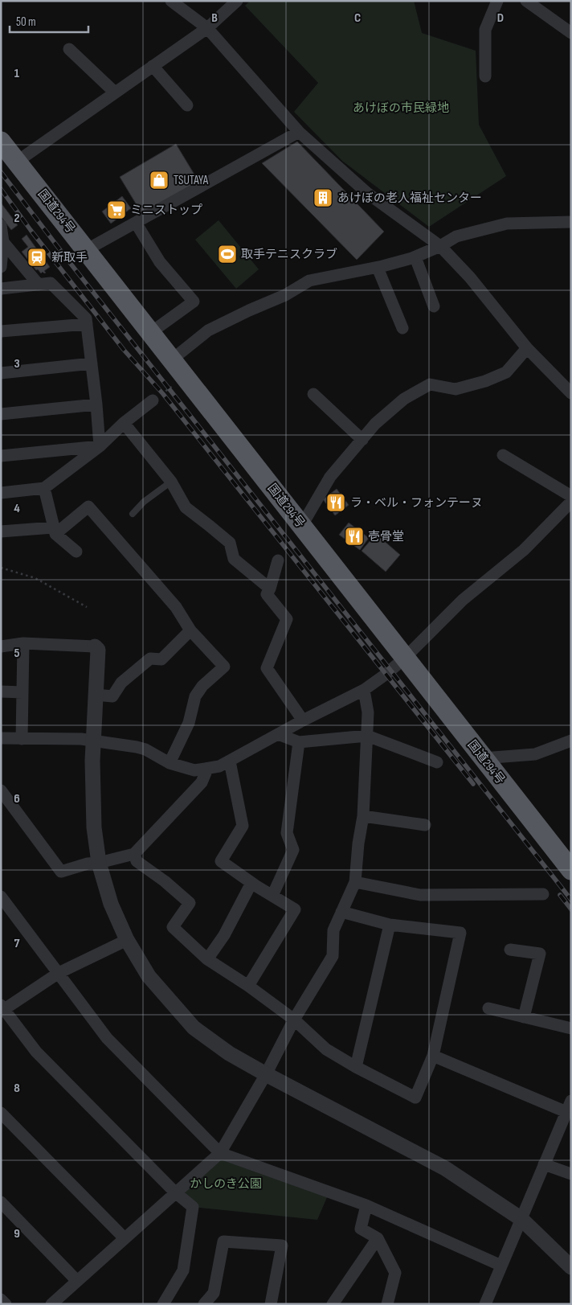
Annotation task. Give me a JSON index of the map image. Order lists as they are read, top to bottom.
{
  "streets": {
    "highway": ["国道294号"]
  },
  "parks": ["あけぼの市民緑地", "かしのき公園"],
  "places": {
    "shop": ["TSUTAYA"],
    "building": ["あけぼの老人福祉センター"],
    "supermarket": ["ミニストップ"],
    "sports": ["取手テニスクラブ"],
    "station": ["新取手"],
    "restaurant": ["ラ・ベル・フォンテーヌ", "壱骨堂"]
  },
  "scale_bar": "50 m",
  "grid": {
    "columns": ["B", "C", "D"],
    "rows": [
      "1",
      "2",
      "3",
      "4",
      "5",
      "6",
      "7",
      "8",
      "9"
    ]
  }
}
